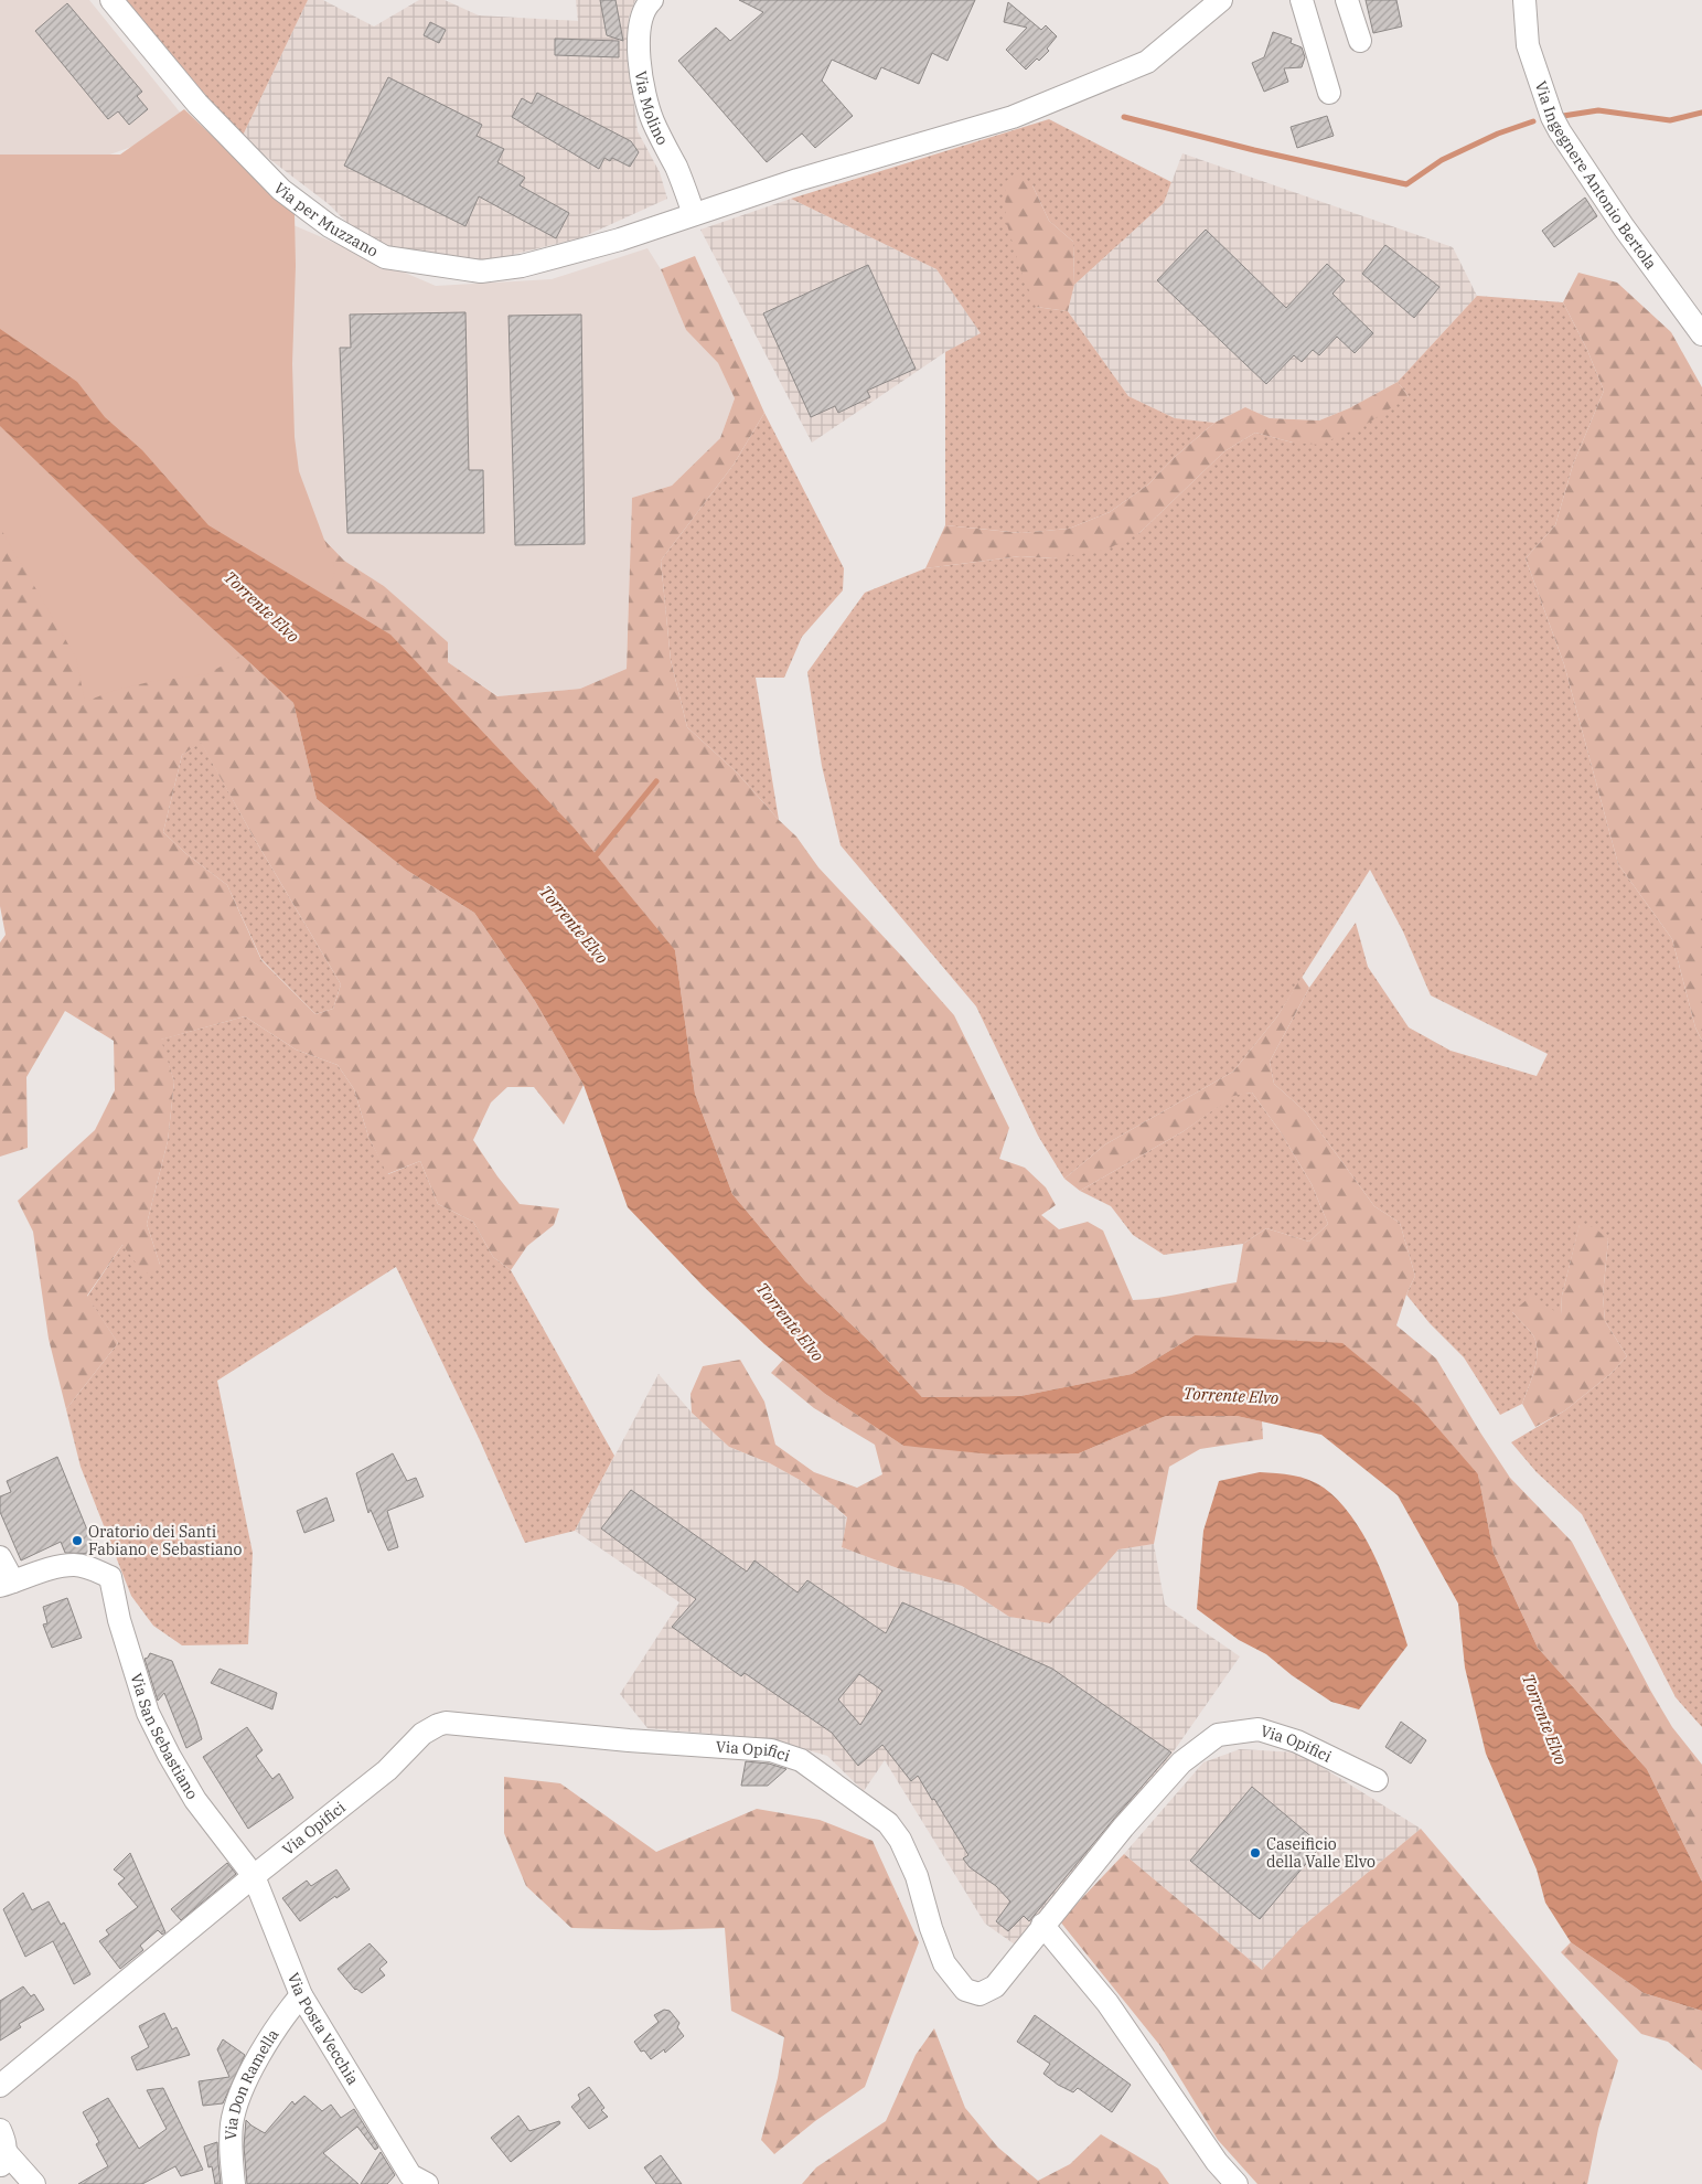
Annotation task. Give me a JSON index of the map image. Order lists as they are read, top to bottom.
{
  "streets": {
    "street": [
      "Via Molino",
      "Via Ingegnere Antonio Bertola",
      "Via per Muzzano",
      "Via San Sebastiano",
      "Via Opifici",
      "Via Posta Vecchia",
      "Via Don Ramella"
    ]
  },
  "crossings": [
    ["Via Molino", "Via per Muzzano"],
    ["Via San Sebastiano", "Via Opifici"],
    ["Via San Sebastiano", "Via Posta Vecchia"],
    ["Via Opifici", "Via Posta Vecchia"],
    ["Via Posta Vecchia", "Via Don Ramella"]
  ],
  "water": ["Torrente Elvo"],
  "places": ["Oratorio dei Santi Fabiano e Sebastiano", "Caseificio della Valle Elvo"]
}
